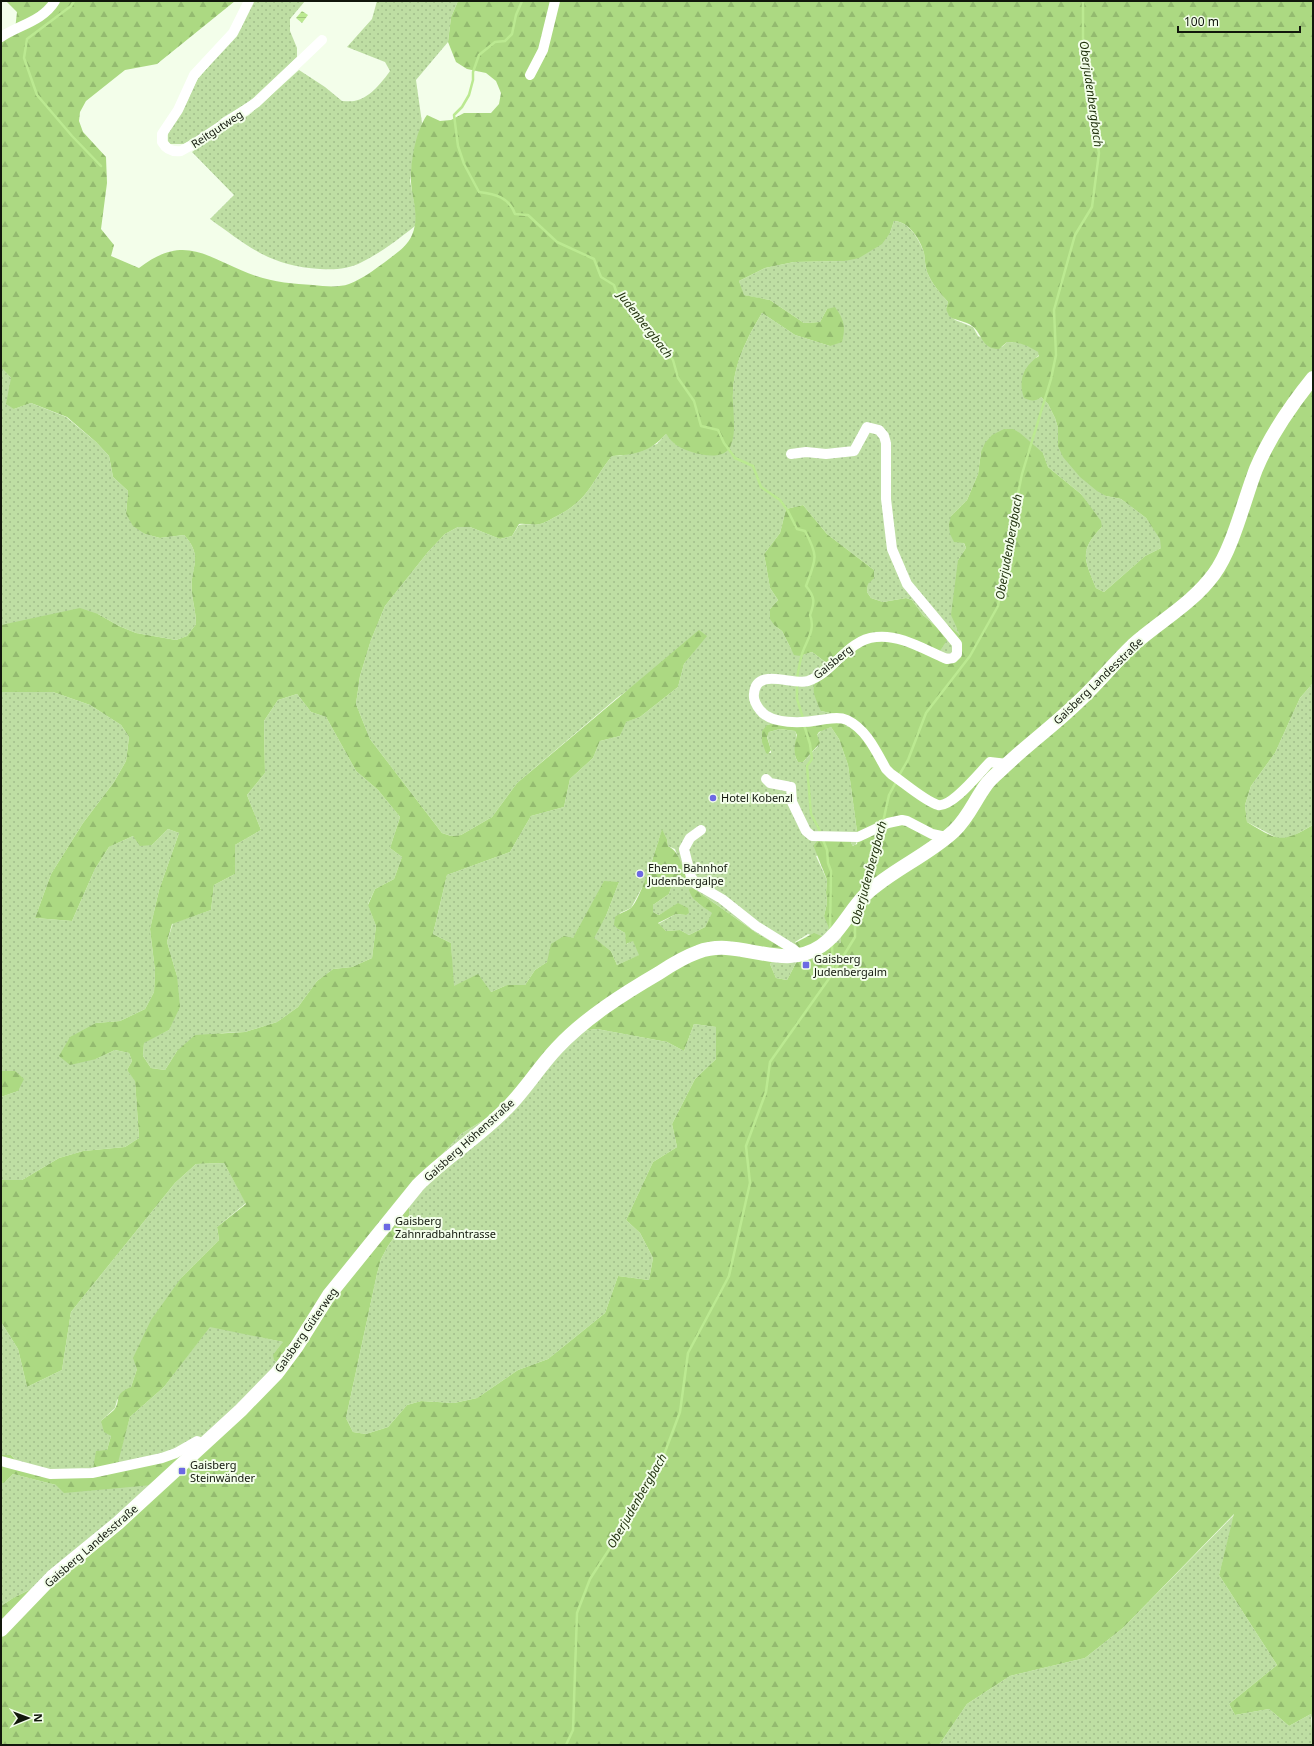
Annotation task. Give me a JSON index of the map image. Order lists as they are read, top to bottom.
{
  "streets": {
    "main road": ["Gaisberg Landesstraße", "Gaisberg Höhenstraße", "Gaisberg Güterweg"],
    "street": ["Reitgutweg", "Gaisberg"]
  },
  "crossings": [
    ["Gaisberg", "Gaisberg Landesstraße"],
    ["Gaisberg Landesstraße", "Gaisberg Höhenstraße"],
    ["Gaisberg Landesstraße", "Gaisberg Güterweg"],
    ["Gaisberg Höhenstraße", "Gaisberg Güterweg"]
  ],
  "water": ["Oberjudenbergbach", "Judenbergbach"],
  "places": {
    "other": ["Hotel Kobenzl", "Ehem. Bahnhof Judenbergalpe"],
    "transit": ["Gaisberg Judenbergalm", "Gaisberg Zahnradbahntrasse", "Gaisberg Steinwänder"]
  },
  "scale_bar": "100 m",
  "north": "right"
}
